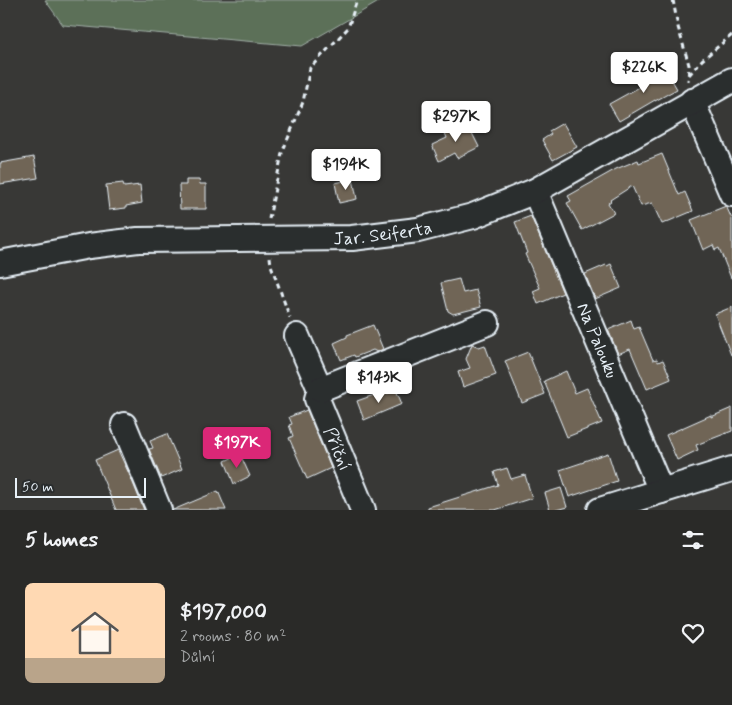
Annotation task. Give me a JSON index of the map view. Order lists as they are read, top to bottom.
{
  "streets": {
    "street": ["Jar. Seiferta", "Na Palouku", "Příční"]
  },
  "crossings": [
    ["Jar. Seiferta", "Na Palouku"]
  ],
  "scale_bar": "50 m",
  "page": {
    "price": [
      "$226K",
      "$297K",
      "$194K",
      "$143K",
      "$197K"
    ],
    "scale": "50 m",
    "heading": "5 homes",
    "list": [
      {
        "name": "$197,000",
        "note": "2 rooms · 80 m² · Důlní"
      }
    ]
  }
}
